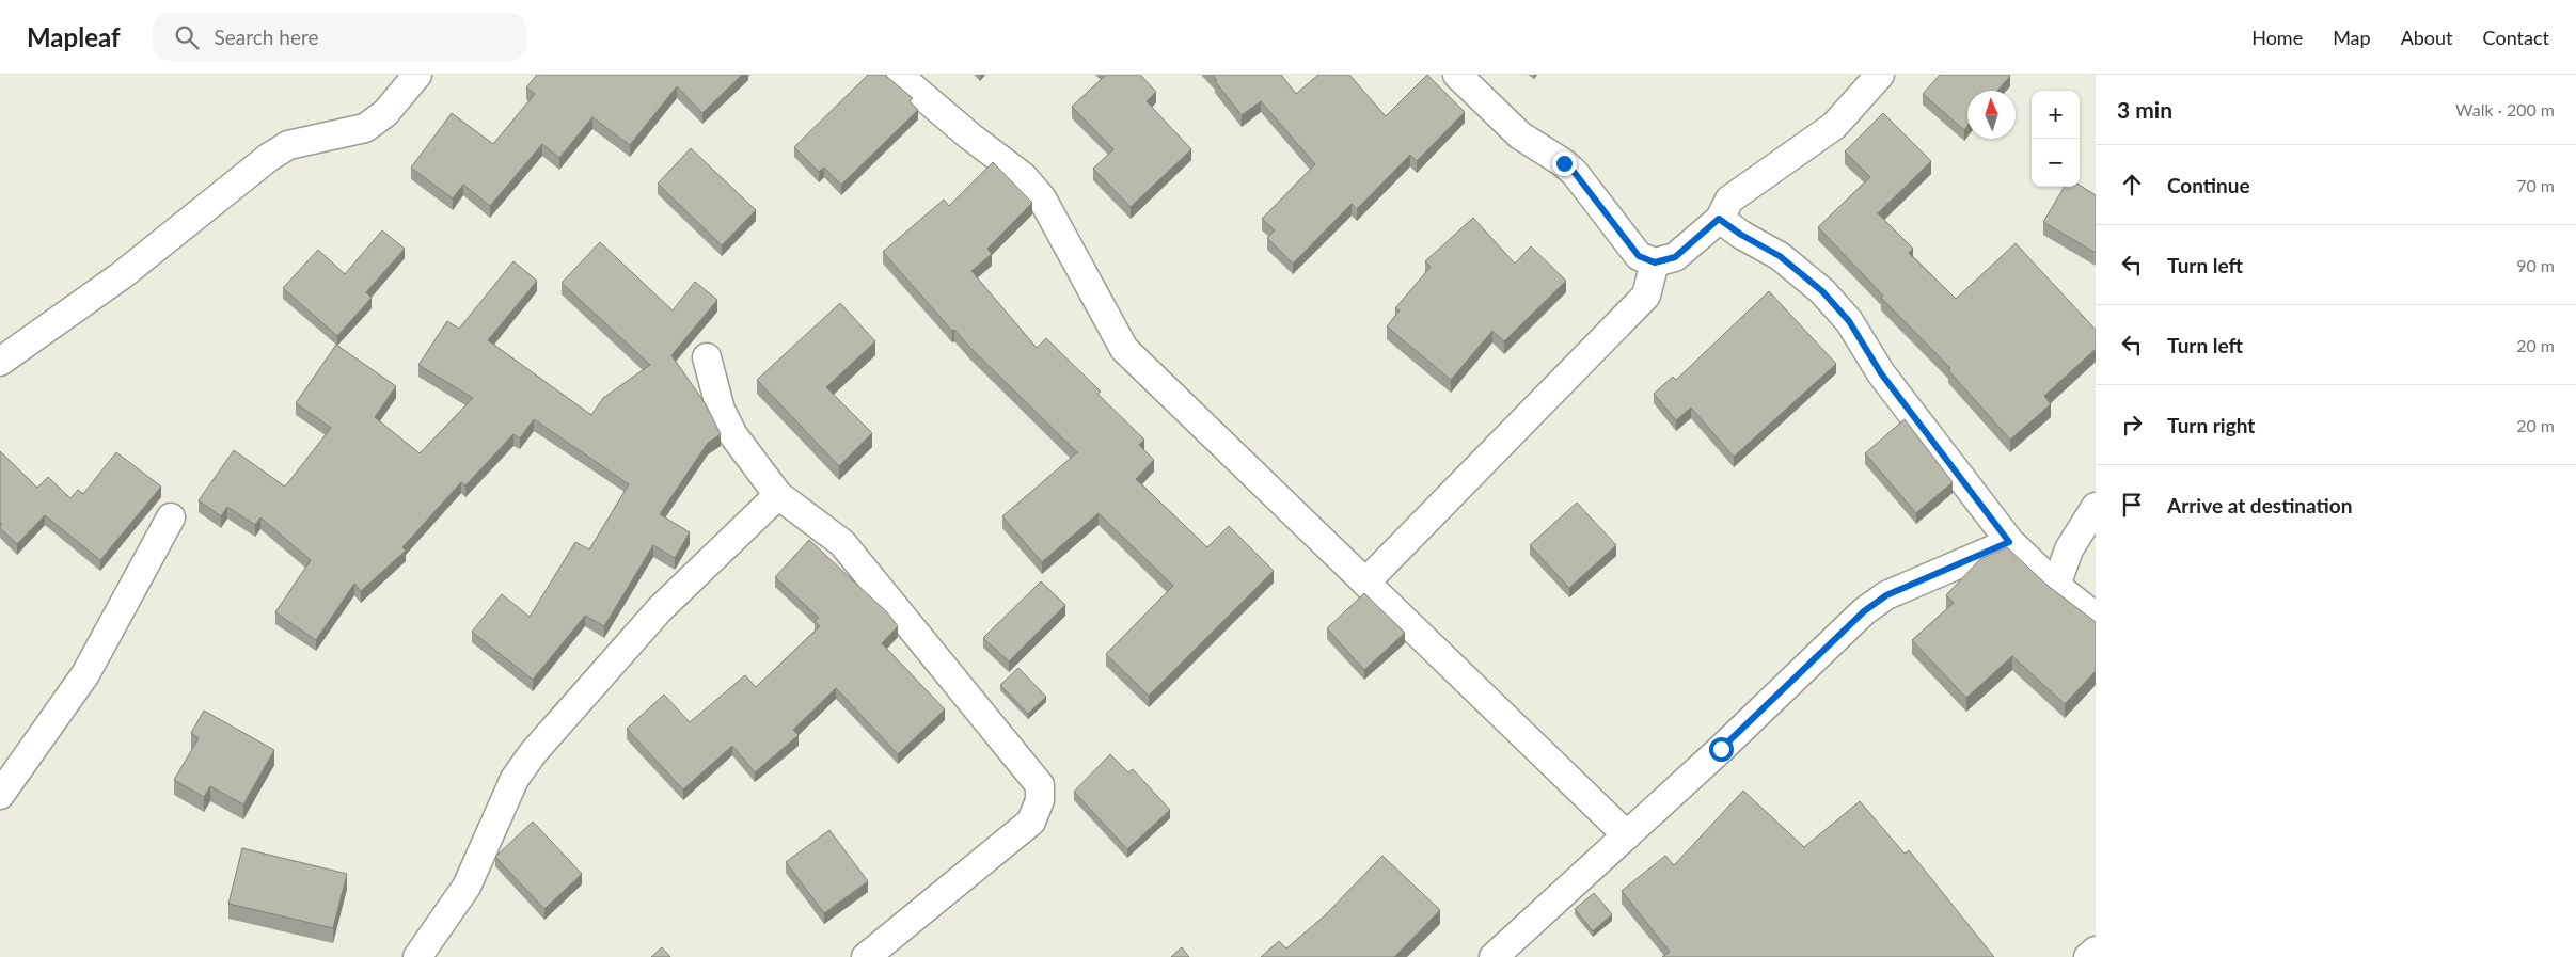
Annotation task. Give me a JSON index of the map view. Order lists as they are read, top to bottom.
{
  "north": "top",
  "page": {
    "header": "Mapleaf",
    "search": "Search here",
    "nav": [
      "Home",
      "Map",
      "About",
      "Contact"
    ],
    "heading": ["3 min", "Walk · 200 m"],
    "map_buttons": ["+", "−"],
    "list": [
      ["Continue", "70 m"],
      ["Turn left", "90 m"],
      ["Turn left", "20 m"],
      ["Turn right", "20 m"],
      "Arrive at destination"
    ]
  }
}
